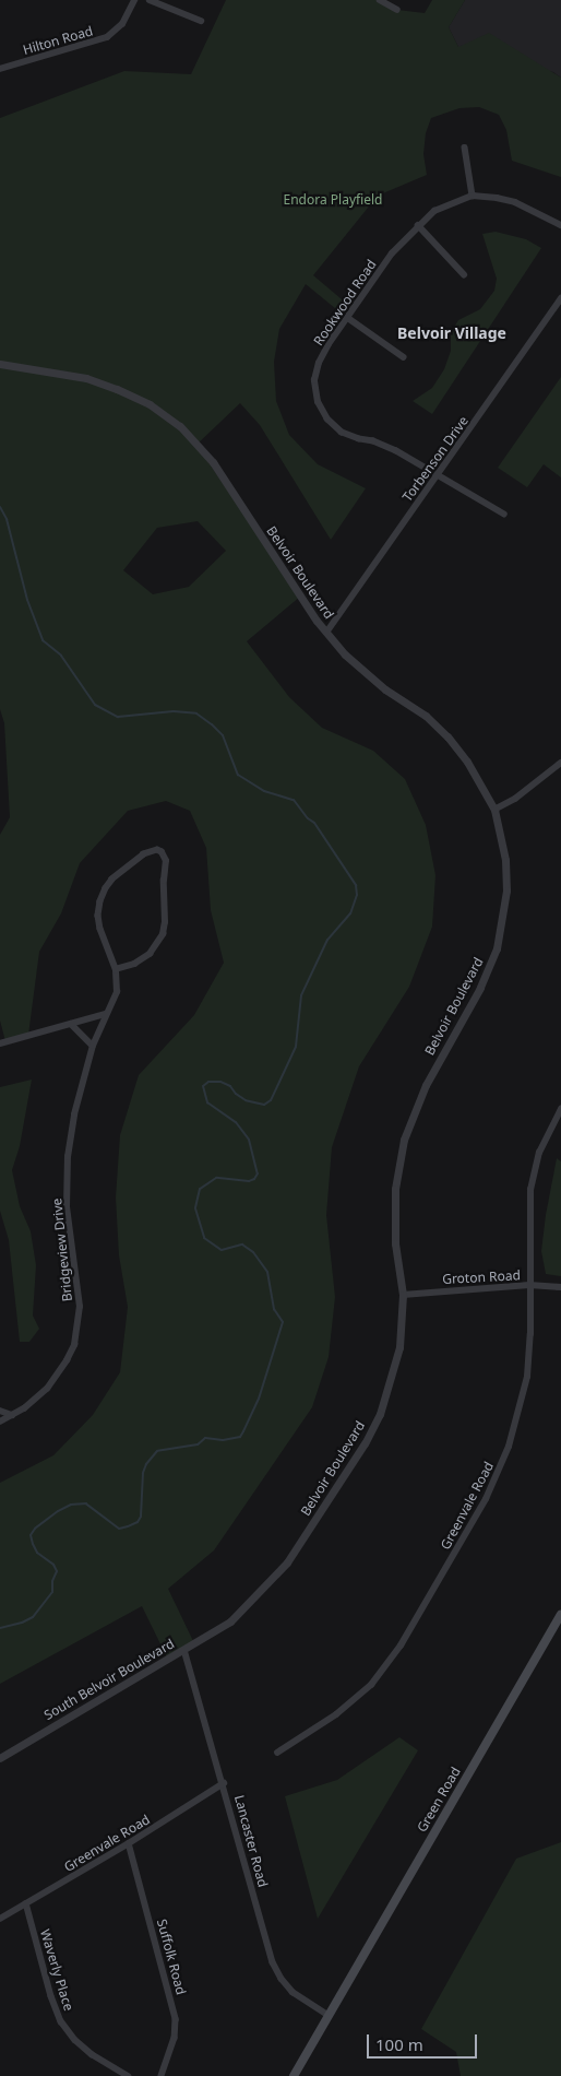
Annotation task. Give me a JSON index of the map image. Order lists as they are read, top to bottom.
{
  "streets": {
    "main road": ["Green Road"],
    "street": [
      "Hilton Road",
      "Rookwood Road",
      "Torbenson Drive",
      "Belvoir Boulevard",
      "Bridgeview Drive",
      "Groton Road",
      "Greenvale Road",
      "South Belvoir Boulevard",
      "Lancaster Road",
      "Suffolk Road",
      "Waverly Place"
    ]
  },
  "crossings": [
    ["Rookwood Road", "Torbenson Drive"],
    ["Torbenson Drive", "Belvoir Boulevard"],
    ["Belvoir Boulevard", "Groton Road"],
    ["Belvoir Boulevard", "South Belvoir Boulevard"],
    ["Groton Road", "Greenvale Road"],
    ["Greenvale Road", "Lancaster Road"],
    ["Greenvale Road", "Suffolk Road"],
    ["Greenvale Road", "Waverly Place"],
    ["South Belvoir Boulevard", "Lancaster Road"],
    ["Green Road", "Lancaster Road"]
  ],
  "districts": ["Belvoir Village"],
  "parks": ["Endora Playfield"],
  "scale_bar": "100 m"
}
